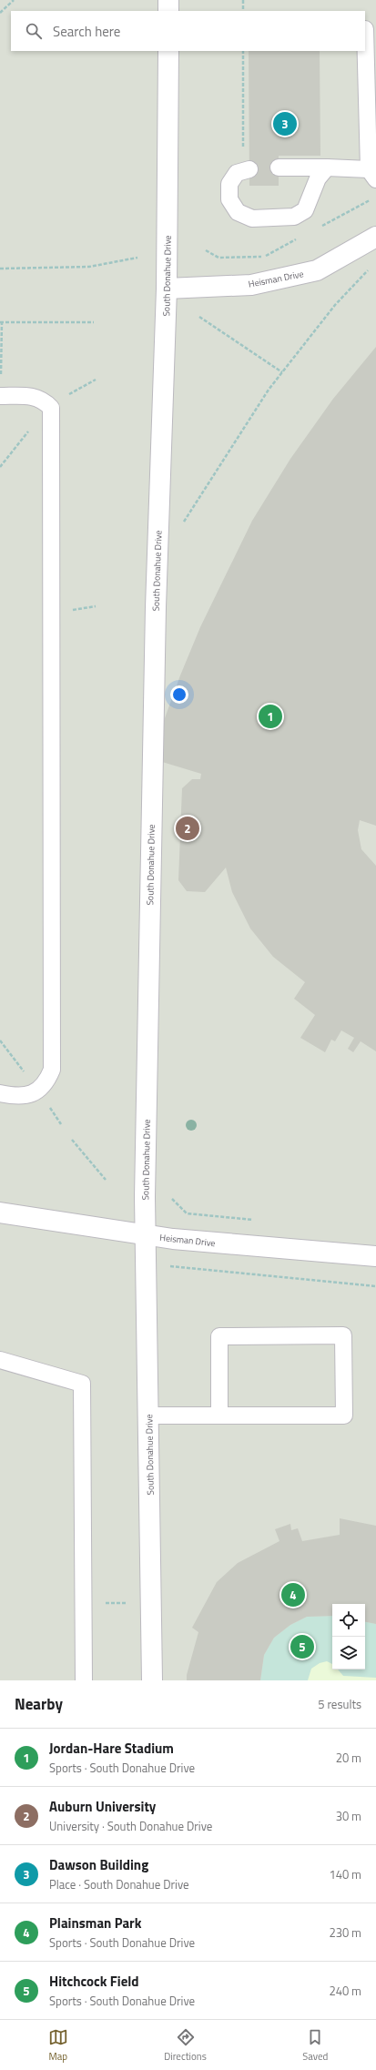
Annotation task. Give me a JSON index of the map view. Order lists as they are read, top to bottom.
{
  "streets": {
    "street": ["South Donahue Drive", "Heisman Drive"]
  },
  "crossings": [
    ["South Donahue Drive", "Heisman Drive"]
  ],
  "page": {
    "search": "Search here",
    "pins": [
      "3",
      "1",
      "2",
      "4",
      "5"
    ],
    "heading": ["Nearby", "5 results"],
    "list": [
      {
        "mark": "1",
        "name": "Jordan-Hare Stadium",
        "note": "Sports · South Donahue Drive",
        "value": "20 m"
      },
      {
        "mark": "2",
        "name": "Auburn University",
        "note": "University · South Donahue Drive",
        "value": "30 m"
      },
      {
        "mark": "3",
        "name": "Dawson Building",
        "note": "Place · South Donahue Drive",
        "value": "140 m"
      },
      {
        "mark": "4",
        "name": "Plainsman Park",
        "note": "Sports · South Donahue Drive",
        "value": "230 m"
      },
      {
        "mark": "5",
        "name": "Hitchcock Field",
        "note": "Sports · South Donahue Drive",
        "value": "240 m"
      }
    ],
    "nav": ["Map", "Directions", "Saved"]
  }
}
